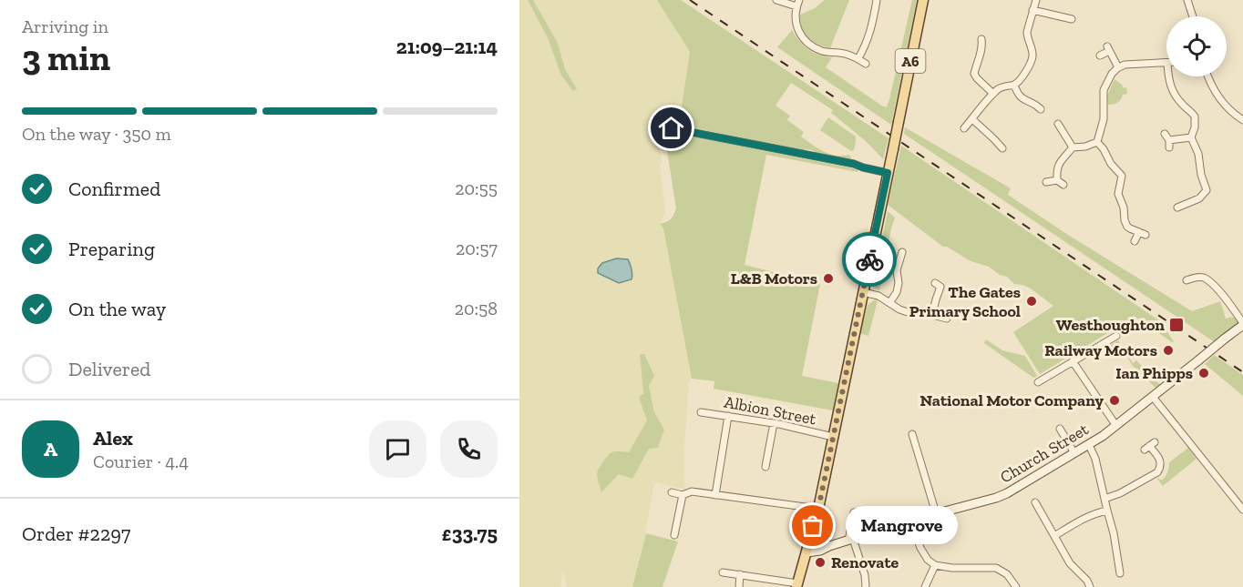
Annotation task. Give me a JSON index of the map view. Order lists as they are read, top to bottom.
{
  "streets": {
    "main road": ["A6", "Church Street"],
    "street": ["Albion Street"]
  },
  "crossings": [
    ["A6", "Albion Street"],
    ["A6", "Church Street"]
  ],
  "places": {
    "other": [
      "L&B Motors",
      "The Gates Primary School",
      "Railway Motors",
      "Ian Phipps",
      "National Motor Company",
      "Mangrove",
      "Renovate"
    ],
    "transit": ["Westhoughton"]
  },
  "page": {
    "heading": ["3 min", "Arriving in", "21:09–21:14"],
    "panel": [
      "Alex",
      "Courier · 4.4",
      "Order #2297",
      "£33.75"
    ],
    "bar": "On the way · 350 m",
    "list": [
      ["Confirmed", "20:55"],
      ["Preparing", "20:57"],
      ["On the way", "20:58"],
      "Delivered"
    ],
    "round": "A",
    "bubble": "Mangrove"
  }
}
